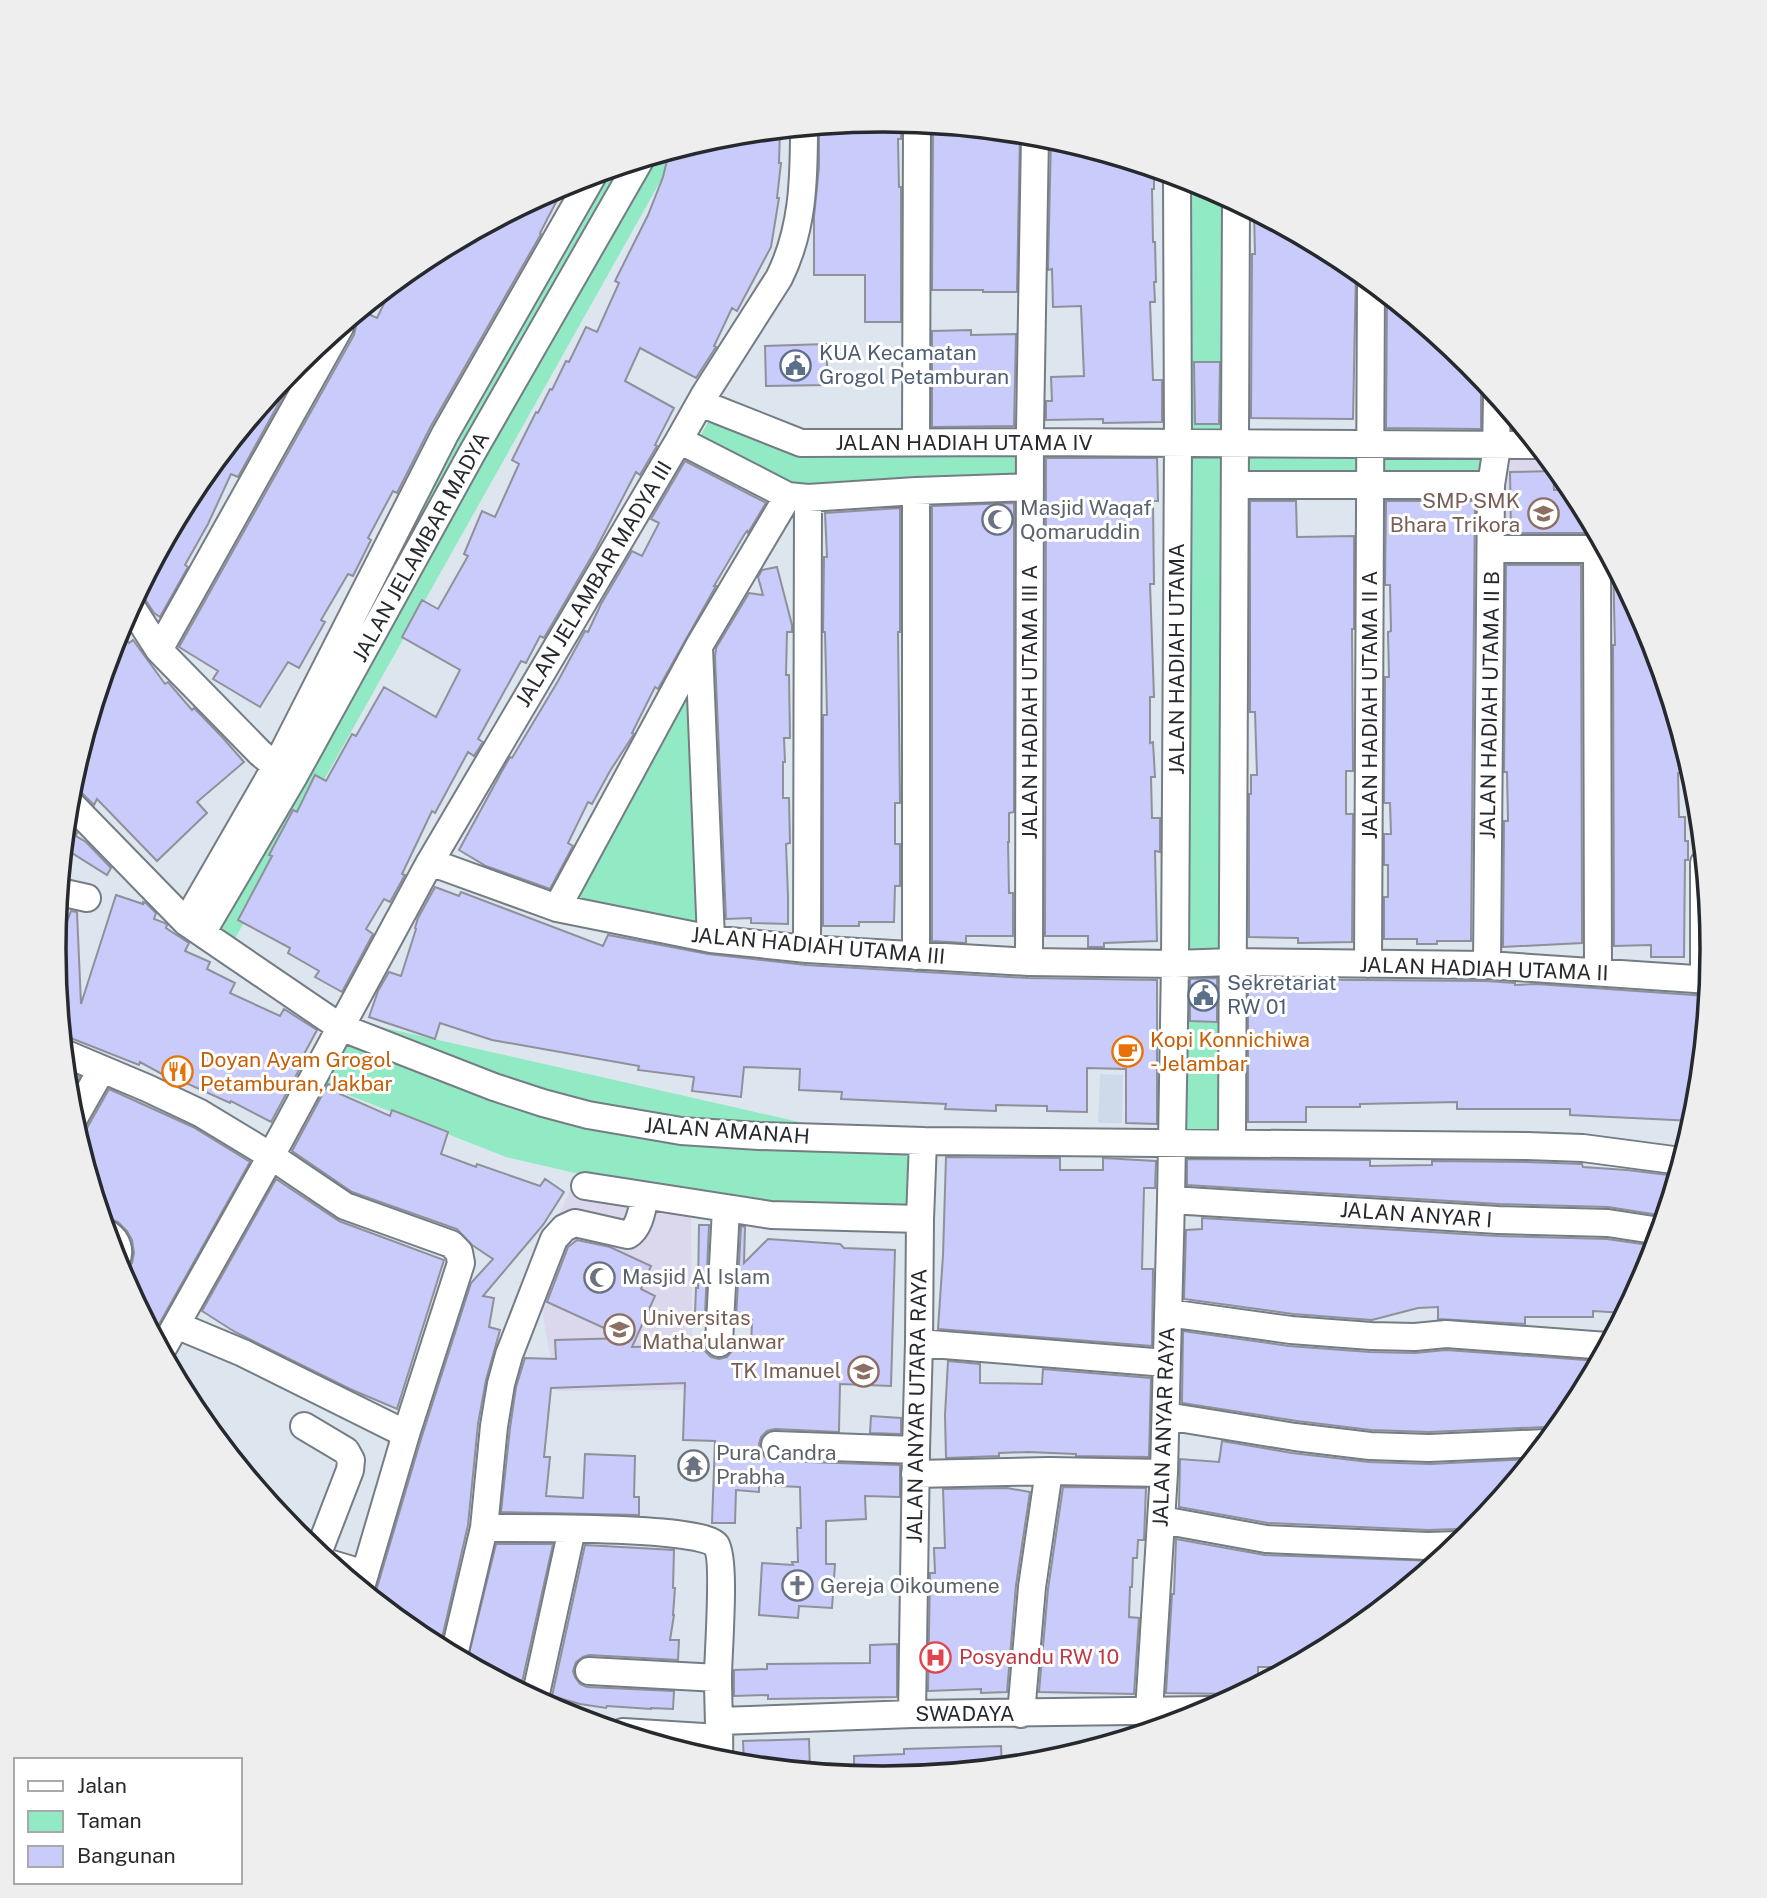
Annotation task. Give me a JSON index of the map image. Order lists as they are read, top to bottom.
{
  "streets": {
    "street": [
      "JALAN HADIAH UTAMA IV",
      "JALAN JELAMBAR MADYA",
      "JALAN JELAMBAR MADYA III",
      "JALAN HADIAH UTAMA",
      "JALAN HADIAH UTAMA III A",
      "JALAN HADIAH UTAMA II A",
      "JALAN HADIAH UTAMA II B",
      "JALAN HADIAH UTAMA III",
      "JALAN HADIAH UTAMA II",
      "JALAN AMANAH",
      "JALAN ANYAR I",
      "JALAN ANYAR UTARA RAYA",
      "JALAN ANYAR RAYA",
      "SWADAYA"
    ]
  },
  "crossings": [
    ["JALAN HADIAH UTAMA IV", "JALAN JELAMBAR MADYA III"],
    ["JALAN HADIAH UTAMA IV", "JALAN HADIAH UTAMA"],
    ["JALAN HADIAH UTAMA IV", "JALAN HADIAH UTAMA III A"],
    ["JALAN HADIAH UTAMA IV", "JALAN HADIAH UTAMA II A"],
    ["JALAN HADIAH UTAMA IV", "JALAN HADIAH UTAMA II B"],
    ["JALAN JELAMBAR MADYA", "JALAN AMANAH"],
    ["JALAN JELAMBAR MADYA III", "JALAN HADIAH UTAMA III"],
    ["JALAN JELAMBAR MADYA III", "JALAN AMANAH"],
    ["JALAN HADIAH UTAMA", "JALAN HADIAH UTAMA III"],
    ["JALAN HADIAH UTAMA", "JALAN HADIAH UTAMA II"],
    ["JALAN HADIAH UTAMA", "JALAN AMANAH"],
    ["JALAN HADIAH UTAMA", "JALAN ANYAR RAYA"],
    ["JALAN HADIAH UTAMA III A", "JALAN HADIAH UTAMA III"],
    ["JALAN HADIAH UTAMA II A", "JALAN HADIAH UTAMA II"],
    ["JALAN HADIAH UTAMA II B", "JALAN HADIAH UTAMA II"],
    ["JALAN HADIAH UTAMA III", "JALAN HADIAH UTAMA II"],
    ["JALAN AMANAH", "JALAN ANYAR UTARA RAYA"],
    ["JALAN AMANAH", "JALAN ANYAR RAYA"],
    ["JALAN ANYAR I", "JALAN ANYAR RAYA"],
    ["JALAN ANYAR UTARA RAYA", "SWADAYA"],
    ["JALAN ANYAR RAYA", "SWADAYA"]
  ],
  "places": {
    "public building": ["KUA Kecamatan Grogol Petamburan", "Sekretariat RW 01"],
    "school or university": ["SMP SMK Bhara Trikora", "Universitas Matha'ulanwar", "TK Imanuel"],
    "mosque": ["Masjid Waqaf Qomaruddin", "Masjid Al Islam"],
    "cafe": ["Kopi Konnichiwa - Jelambar"],
    "restaurant": ["Doyan Ayam Grogol Petamburan, Jakbar"],
    "temple": ["Pura Candra Prabha"],
    "church": ["Gereja Oikoumene"],
    "hospital": ["Posyandu RW 10"]
  },
  "legend": ["Jalan", "Taman", "Bangunan"]
}
